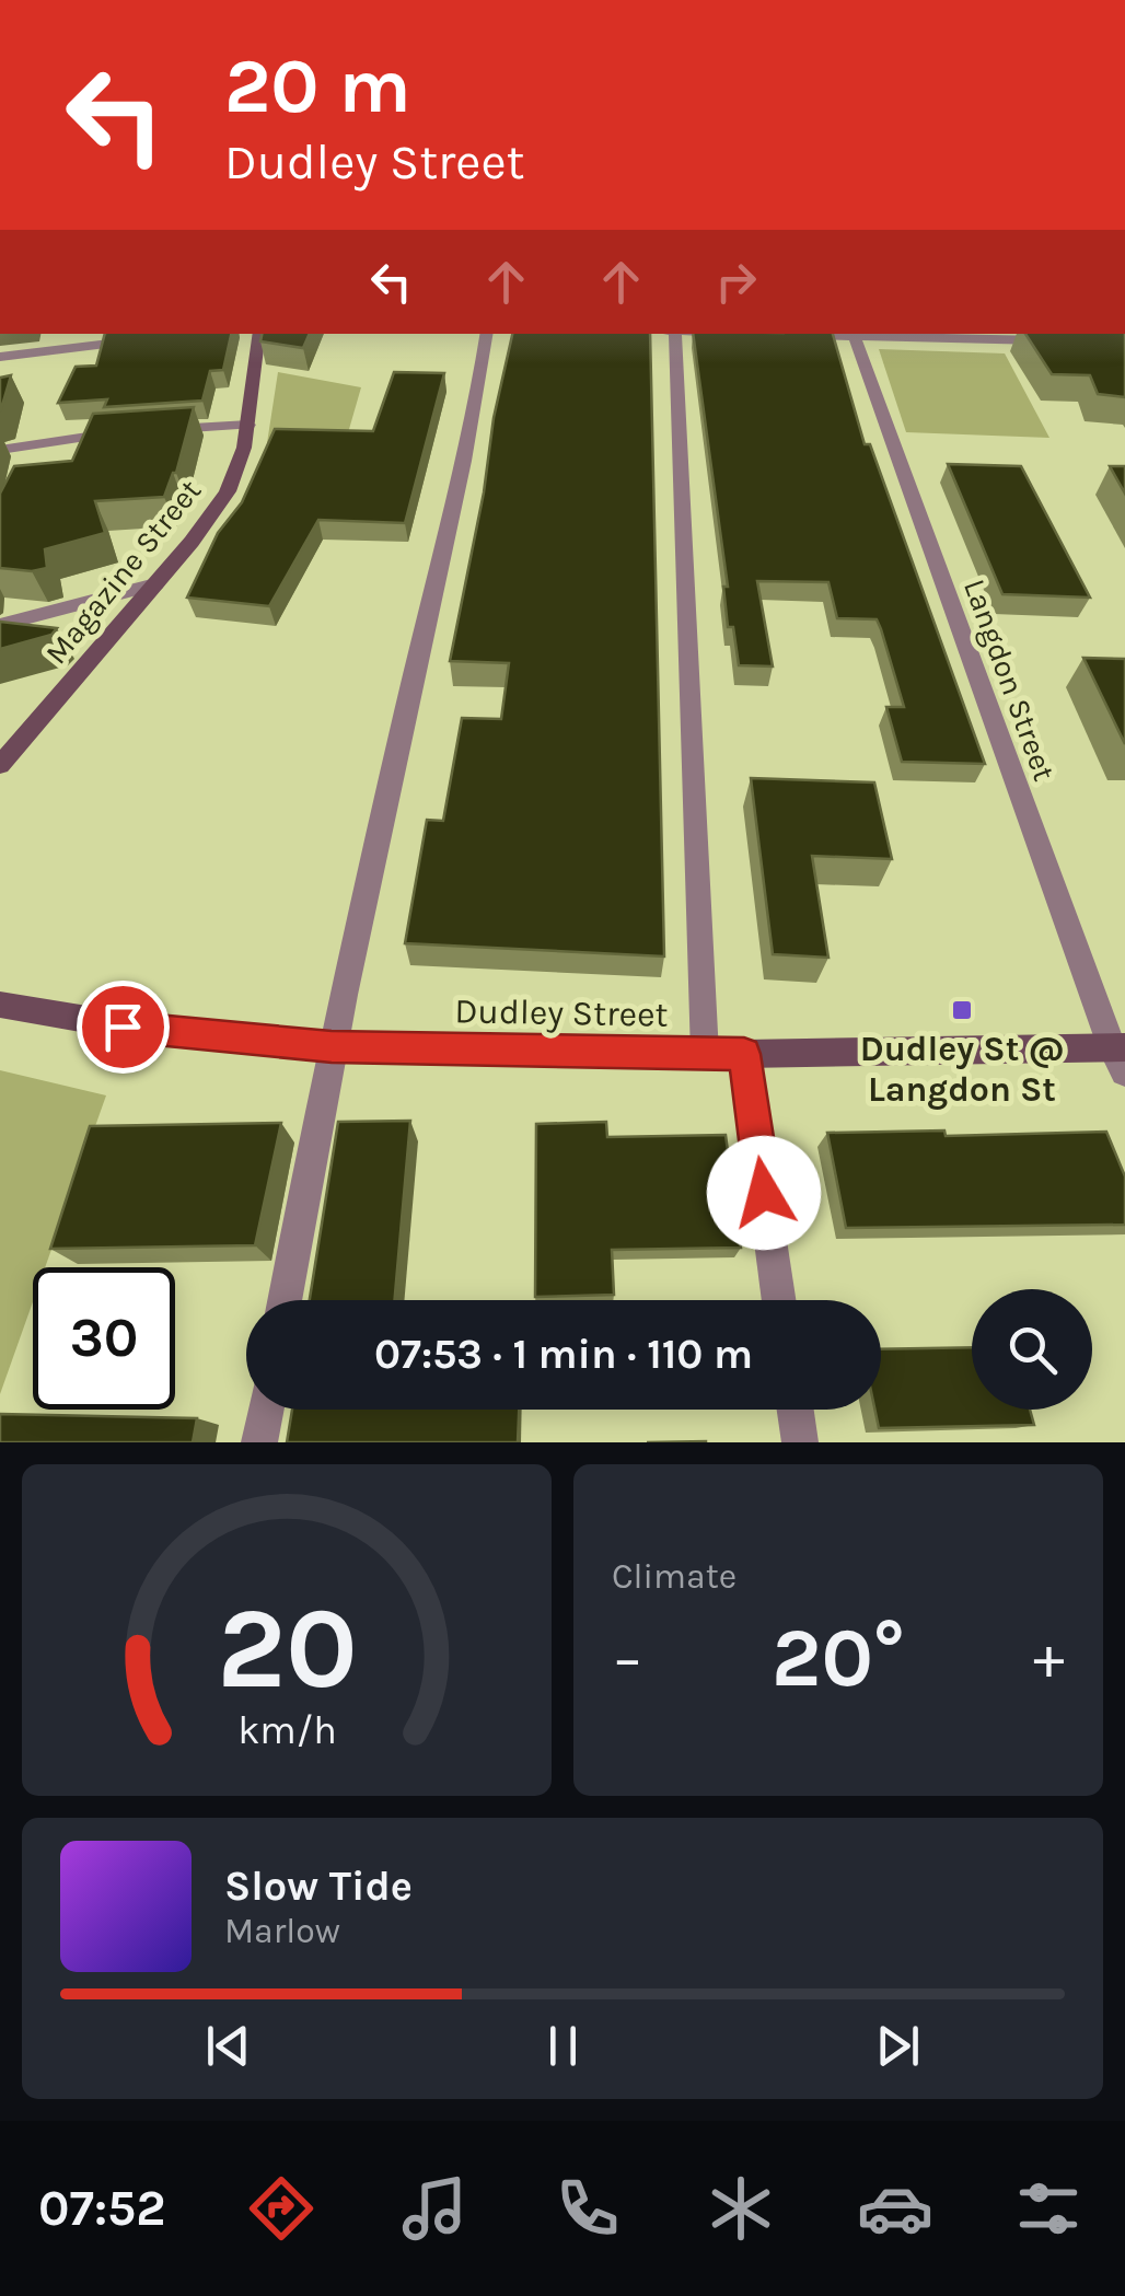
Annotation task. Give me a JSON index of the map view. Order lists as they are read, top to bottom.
{
  "streets": {
    "main road": ["Magazine Street", "Dudley Street"],
    "street": ["Langdon Street"]
  },
  "crossings": [
    ["Langdon Street", "Dudley Street"]
  ],
  "places": {
    "transit": ["Dudley St @ Langdon St"]
  },
  "page": {
    "turn": ["20 m", "Dudley Street"],
    "limit": "30",
    "trip": "07:53 · 1 min · 110 m",
    "tile": "Climate",
    "heat": ["−", "20°", "+"],
    "song": ["Slow Tide", "Marlow"],
    "tabs": "07:52",
    "gauge": ["20", "km/h"]
  }
}
